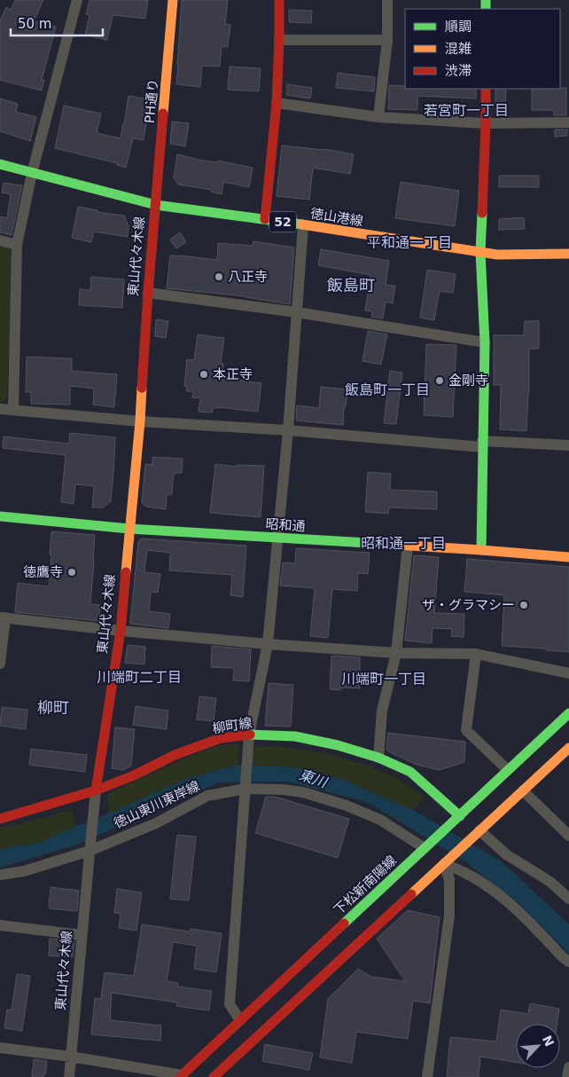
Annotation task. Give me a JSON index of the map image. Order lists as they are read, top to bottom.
{
  "streets": {
    "street": [
      "PH通り",
      "徳山港線",
      "52",
      "東山代々木線",
      "昭和通",
      "柳町線",
      "徳山東川東岸線",
      "下松新南陽線"
    ]
  },
  "crossings": [
    ["PH通り", "徳山港線"],
    ["PH通り", "東山代々木線"],
    ["徳山港線", "東山代々木線"],
    ["東山代々木線", "昭和通"],
    ["東山代々木線", "柳町線"],
    ["東山代々木線", "徳山東川東岸線"],
    ["柳町線", "下松新南陽線"],
    ["徳山東川東岸線", "下松新南陽線"]
  ],
  "districts": [
    "若宮町一丁目",
    "平和通一丁目",
    "飯島町",
    "飯島町一丁目",
    "昭和通一丁目",
    "川端町二丁目",
    "川端町一丁目",
    "柳町"
  ],
  "water": ["東川"],
  "places": [
    "八正寺",
    "本正寺",
    "金剛寺",
    "徳鷹寺",
    "ザ・グラマシー"
  ],
  "legend": ["順調", "混雑", "渋滞"],
  "scale_bar": "50 m",
  "north": "top right"
}
